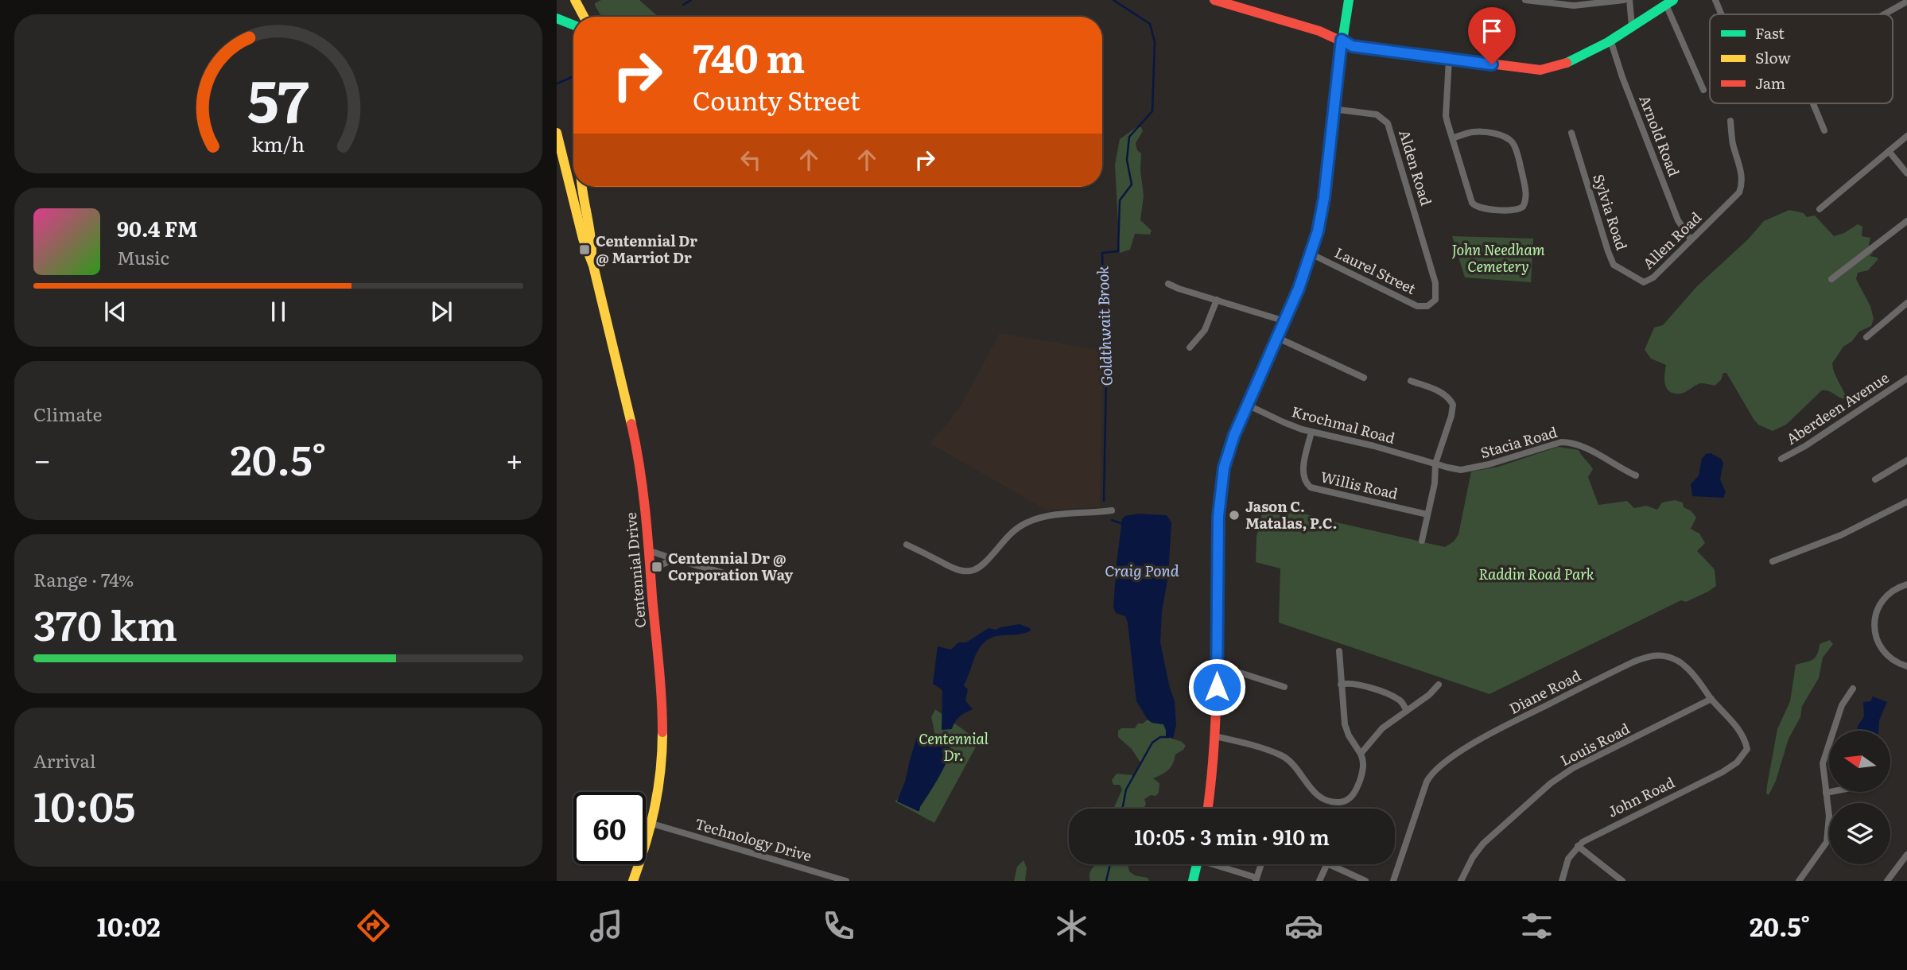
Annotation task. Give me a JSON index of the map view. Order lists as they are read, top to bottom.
{
  "streets": {
    "main road": ["Centennial Drive"],
    "street": [
      "Arnold Road",
      "Alden Road",
      "Sylvia Road",
      "Allen Road",
      "Laurel Street",
      "Aberdeen Avenue",
      "Krochmal Road",
      "Stacia Road",
      "Willis Road",
      "Diane Road",
      "Louis Road",
      "John Road",
      "Technology Drive"
    ]
  },
  "crossings": [
    ["Arnold Road", "Allen Road"],
    ["Alden Road", "Laurel Street"],
    ["Sylvia Road", "Allen Road"],
    ["Krochmal Road", "Stacia Road"],
    ["Krochmal Road", "Willis Road"],
    ["Centennial Drive", "Technology Drive"],
    ["Diane Road", "Louis Road"],
    ["Diane Road", "John Road"]
  ],
  "water": ["Goldthwait Brook", "Craig Pond"],
  "parks": ["John Needham Cemetery", "Raddin Road Park", "Centennial Dr."],
  "places": {
    "transit": ["Centennial Dr @ Marriot Dr", "Centennial Dr @ Corporation Way"],
    "other": ["Jason C. Matalas, P.C."]
  },
  "legend": ["Fast", "Slow", "Jam"],
  "north": "left",
  "page": {
    "turn": ["740 m", "County Street"],
    "song": ["90.4 FM", "Music"],
    "tile": [
      "Climate",
      ["Range · 74%", "370 km"],
      ["Arrival", "10:05"]
    ],
    "heat": ["−", "20.5°", "+"],
    "limit": "60",
    "trip": "10:05 · 3 min · 910 m",
    "tabs": ["10:02", "20.5°"],
    "gauge": ["57", "km/h"]
  }
}
